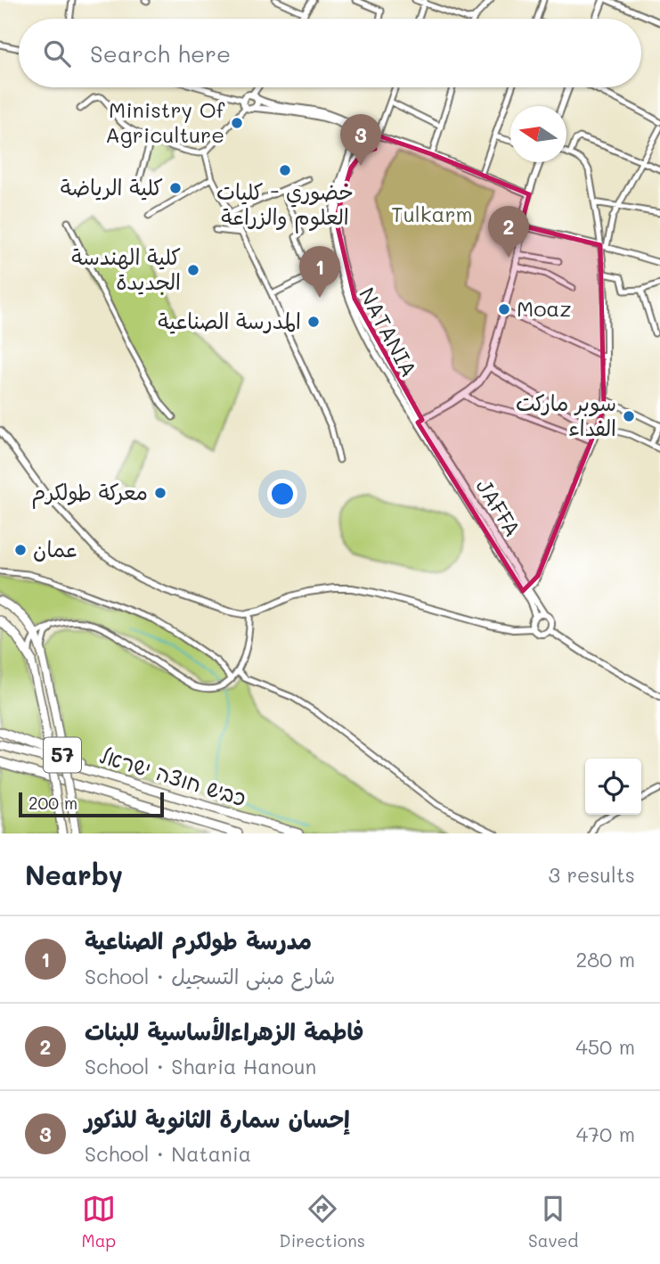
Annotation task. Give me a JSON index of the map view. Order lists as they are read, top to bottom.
{
  "streets": {
    "highway": ["57", "כביש חוצה ישראל"],
    "street": ["NATANIA", "JAFFA"]
  },
  "crossings": [
    ["NATANIA", "JAFFA"]
  ],
  "parks": ["Tulkarm"],
  "places": [
    "Ministry Of Agriculture",
    "خضوري - كليات العلوم والزراعة",
    "كلية الرياضة",
    "كلية الهندسة الجديدة",
    "Moaz",
    "المدرسة الصناعية",
    "سوبر ماركت الفداء",
    "معركة طولكرم",
    "عمان"
  ],
  "scale_bar": "200 m",
  "north": "left",
  "page": {
    "search": "Search here",
    "pins": ["3", "2", "1"],
    "scale": "200 m",
    "heading": ["Nearby", "3 results"],
    "list": [
      {
        "mark": "1",
        "name": "مدرسة طولكرم الصناعية",
        "note": "School · شارع مبنى التسجيل",
        "value": "280 m"
      },
      {
        "mark": "2",
        "name": "فاطمة الزهراءالأساسية للبنات",
        "note": "School · Sharia Hanoun",
        "value": "450 m"
      },
      {
        "mark": "3",
        "name": "إحسان سمارة الثانوية للذكور",
        "note": "School · Natania",
        "value": "470 m"
      }
    ],
    "nav": ["Map", "Directions", "Saved"]
  }
}
